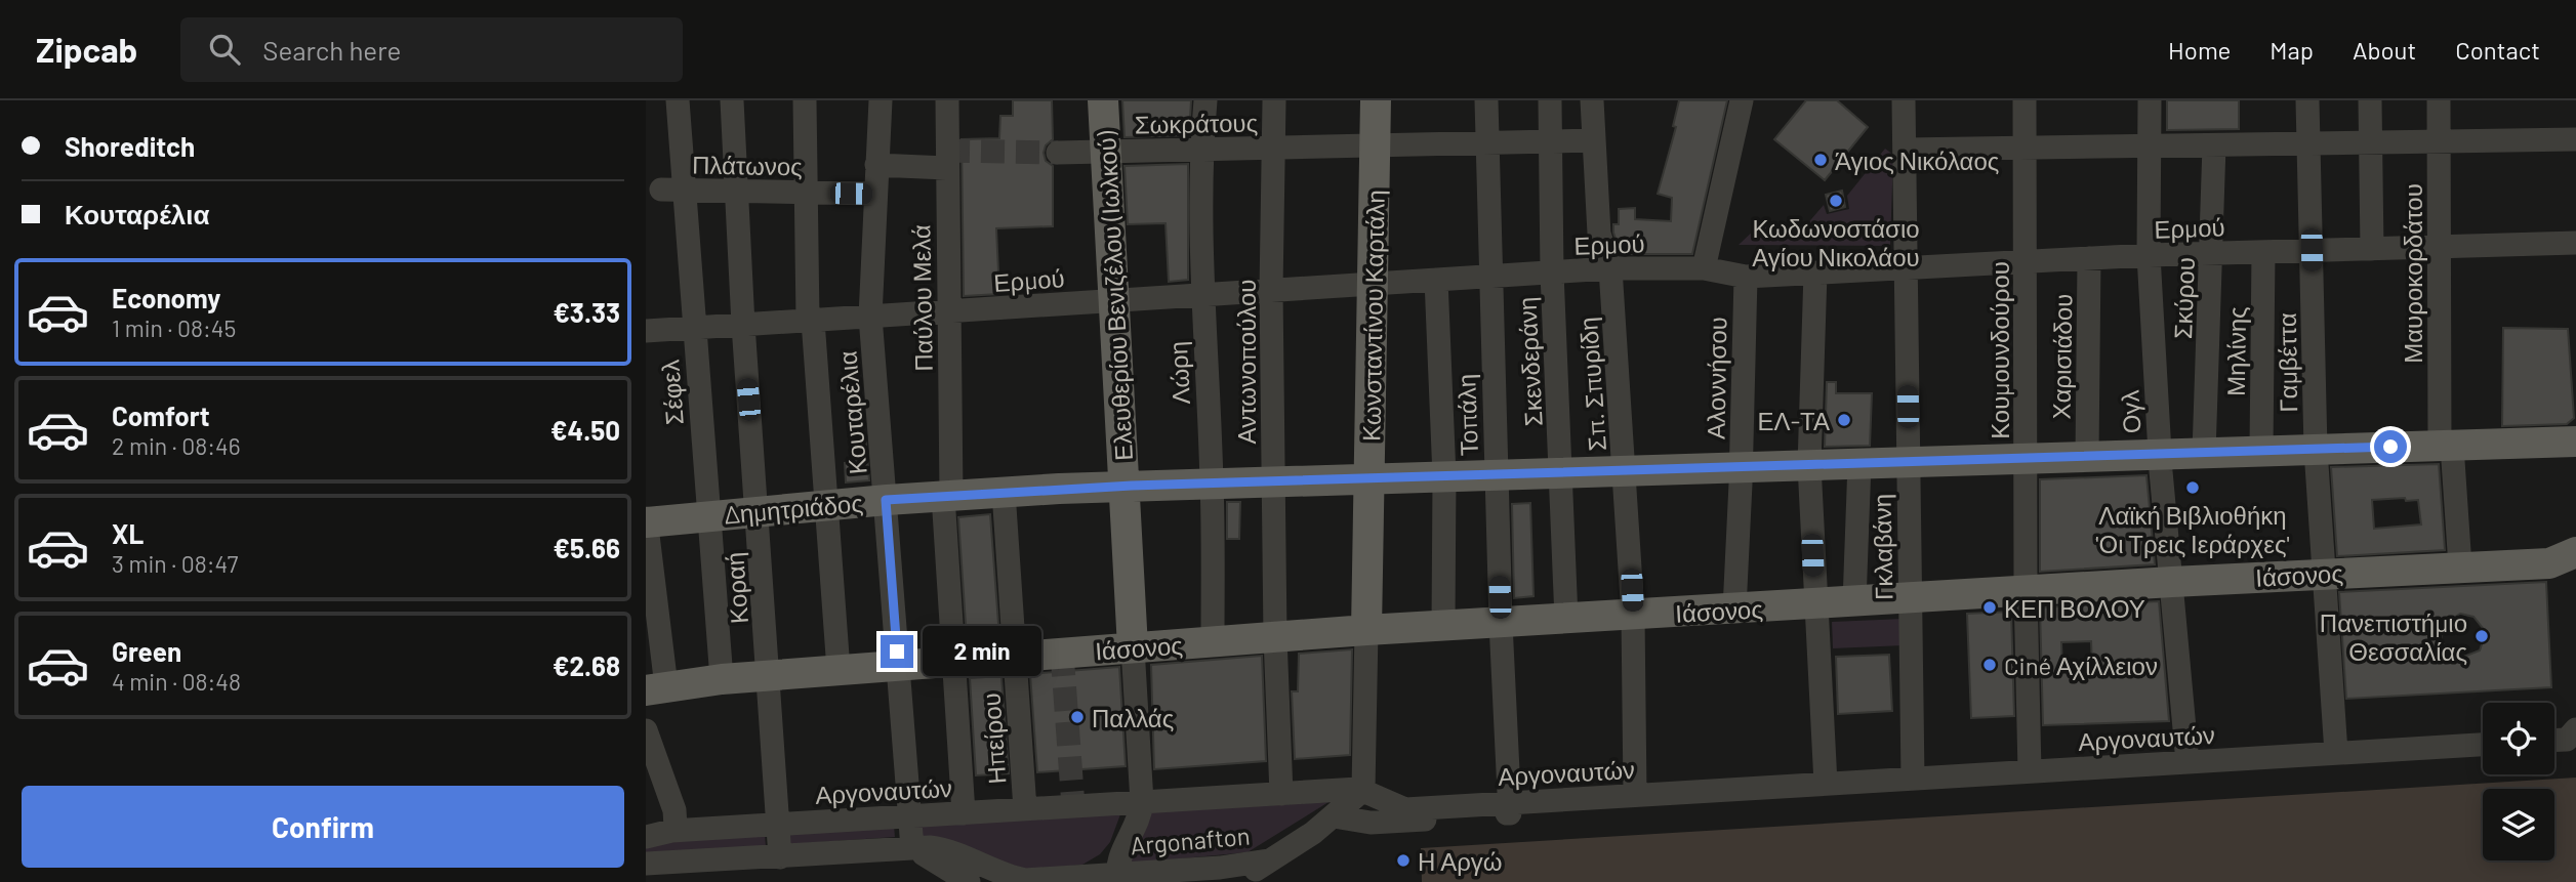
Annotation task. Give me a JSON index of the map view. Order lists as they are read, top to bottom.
{
  "streets": {
    "main road": [
      "Ελευθερίου Βενιζέλου (Ιωλκού)",
      "Κωνσταντίνου Καρτάλη",
      "Δημητριάδος",
      "Ιάσονος"
    ],
    "street": [
      "Σωκράτους",
      "Πλάτωνος",
      "Ερμού",
      "Μαυροκορδάτου",
      "Παύλου Μελά",
      "Σκύρου",
      "Κουμουνδούρου",
      "Μηλίνης",
      "Χαρισιάδου",
      "Αντωνοπούλου",
      "Σκενδεράνη",
      "Γαμβέττα",
      "Λώρη",
      "Αλοννήσου",
      "Σπ. Σπυρίδη",
      "Σέφελ",
      "Ογλ",
      "Κουταρέλια",
      "Τοπάλη",
      "Γκλαβάνη",
      "Κοραή",
      "Αργοναυτών",
      "Ηπείρου",
      "Argonafton"
    ]
  },
  "crossings": [
    ["Σωκράτους", "Ελευθερίου Βενιζέλου (Ιωλκού)"],
    ["Σωκράτους", "Κωνσταντίνου Καρτάλη"],
    ["Σωκράτους", "Αντωνοπούλου"],
    ["Σωκράτους", "Σκενδεράνη"],
    ["Σωκράτους", "Λώρη"],
    ["Σωκράτους", "Σπ. Σπυρίδη"],
    ["Σωκράτους", "Τοπάλη"],
    ["Πλάτωνος", "Σέφελ"],
    ["Πλάτωνος", "Κουταρέλια"],
    ["Πλάτωνος", "Κοραή"],
    ["Ερμού", "Μαυροκορδάτου"],
    ["Ερμού", "Ελευθερίου Βενιζέλου (Ιωλκού)"],
    ["Ερμού", "Παύλου Μελά"],
    ["Ερμού", "Σκύρου"],
    ["Ερμού", "Κωνσταντίνου Καρτάλη"],
    ["Ερμού", "Κουμουνδούρου"],
    ["Ερμού", "Μηλίνης"],
    ["Ερμού", "Χαρισιάδου"],
    ["Ερμού", "Αντωνοπούλου"],
    ["Ερμού", "Σκενδεράνη"],
    ["Ερμού", "Γαμβέττα"],
    ["Ερμού", "Λώρη"],
    ["Ερμού", "Αλοννήσου"],
    ["Ερμού", "Σπ. Σπυρίδη"],
    ["Ερμού", "Σέφελ"],
    ["Ερμού", "Ογλ"],
    ["Ερμού", "Κουταρέλια"],
    ["Ερμού", "Τοπάλη"],
    ["Ερμού", "Γκλαβάνη"],
    ["Ερμού", "Κοραή"],
    ["Μαυροκορδάτου", "Δημητριάδος"],
    ["Μαυροκορδάτου", "Ιάσονος"],
    ["Ελευθερίου Βενιζέλου (Ιωλκού)", "Δημητριάδος"],
    ["Ελευθερίου Βενιζέλου (Ιωλκού)", "Ιάσονος"],
    ["Ελευθερίου Βενιζέλου (Ιωλκού)", "Αργοναυτών"],
    ["Ελευθερίου Βενιζέλου (Ιωλκού)", "Argonafton"],
    ["Παύλου Μελά", "Δημητριάδος"],
    ["Παύλου Μελά", "Ιάσονος"],
    ["Παύλου Μελά", "Αργοναυτών"],
    ["Σκύρου", "Δημητριάδος"],
    ["Κωνσταντίνου Καρτάλη", "Δημητριάδος"],
    ["Κωνσταντίνου Καρτάλη", "Ιάσονος"],
    ["Κωνσταντίνου Καρτάλη", "Αργοναυτών"],
    ["Κουμουνδούρου", "Δημητριάδος"],
    ["Κουμουνδούρου", "Ιάσονος"],
    ["Κουμουνδούρου", "Αργοναυτών"],
    ["Μηλίνης", "Δημητριάδος"],
    ["Χαρισιάδου", "Δημητριάδος"],
    ["Αντωνοπούλου", "Δημητριάδος"],
    ["Αντωνοπούλου", "Ιάσονος"],
    ["Αντωνοπούλου", "Αργοναυτών"],
    ["Σκενδεράνη", "Δημητριάδος"],
    ["Σκενδεράνη", "Ιάσονος"],
    ["Γαμβέττα", "Δημητριάδος"],
    ["Γαμβέττα", "Ιάσονος"],
    ["Γαμβέττα", "Αργοναυτών"],
    ["Λώρη", "Δημητριάδος"],
    ["Λώρη", "Ιάσονος"],
    ["Αλοννήσου", "Δημητριάδος"],
    ["Αλοννήσου", "Ιάσονος"],
    ["Σπ. Σπυρίδη", "Δημητριάδος"],
    ["Σπ. Σπυρίδη", "Ιάσονος"],
    ["Σπ. Σπυρίδη", "Αργοναυτών"],
    ["Σέφελ", "Δημητριάδος"],
    ["Σέφελ", "Ιάσονος"],
    ["Ογλ", "Δημητριάδος"],
    ["Ογλ", "Ιάσονος"],
    ["Ογλ", "Αργοναυτών"],
    ["Κουταρέλια", "Δημητριάδος"],
    ["Κουταρέλια", "Ιάσονος"],
    ["Κουταρέλια", "Αργοναυτών"],
    ["Κουταρέλια", "Argonafton"],
    ["Τοπάλη", "Δημητριάδος"],
    ["Τοπάλη", "Ιάσονος"],
    ["Τοπάλη", "Αργοναυτών"],
    ["Δημητριάδος", "Γκλαβάνη"],
    ["Δημητριάδος", "Κοραή"],
    ["Δημητριάδος", "Ηπείρου"],
    ["Γκλαβάνη", "Ιάσονος"],
    ["Γκλαβάνη", "Αργοναυτών"],
    ["Ιάσονος", "Κοραή"],
    ["Ιάσονος", "Ηπείρου"],
    ["Κοραή", "Αργοναυτών"],
    ["Κοραή", "Argonafton"],
    ["Αργοναυτών", "Ηπείρου"]
  ],
  "places": [
    "Άγιος Νικόλαος",
    "Κωδωνοστάσιο Αγίου Νικολάου",
    "ΕΛ-ΤΑ",
    "Λαϊκή Βιβλιοθήκη 'Οι Τρεις Ιεράρχες'",
    "ΚΕΠ ΒΟΛΟΥ",
    "Πανεπιστήμιο Θεσσαλίας",
    "Ciné Αχίλλειον",
    "Παλλάς",
    "Η Αργώ"
  ],
  "page": {
    "header": "Zipcab",
    "search": "Search here",
    "nav": [
      "Home",
      "Map",
      "About",
      "Contact"
    ],
    "banner": ["Shoreditch", "Κουταρέλια"],
    "list": [
      {
        "name": "Economy",
        "note": "1 min · 08:45",
        "value": "€3.33"
      },
      {
        "name": "Comfort",
        "note": "2 min · 08:46",
        "value": "€4.50"
      },
      {
        "name": "XL",
        "note": "3 min · 08:47",
        "value": "€5.66"
      },
      {
        "name": "Green",
        "note": "4 min · 08:48",
        "value": "€2.68"
      }
    ],
    "bubble": "2 min",
    "buttons": "Confirm"
  }
}
